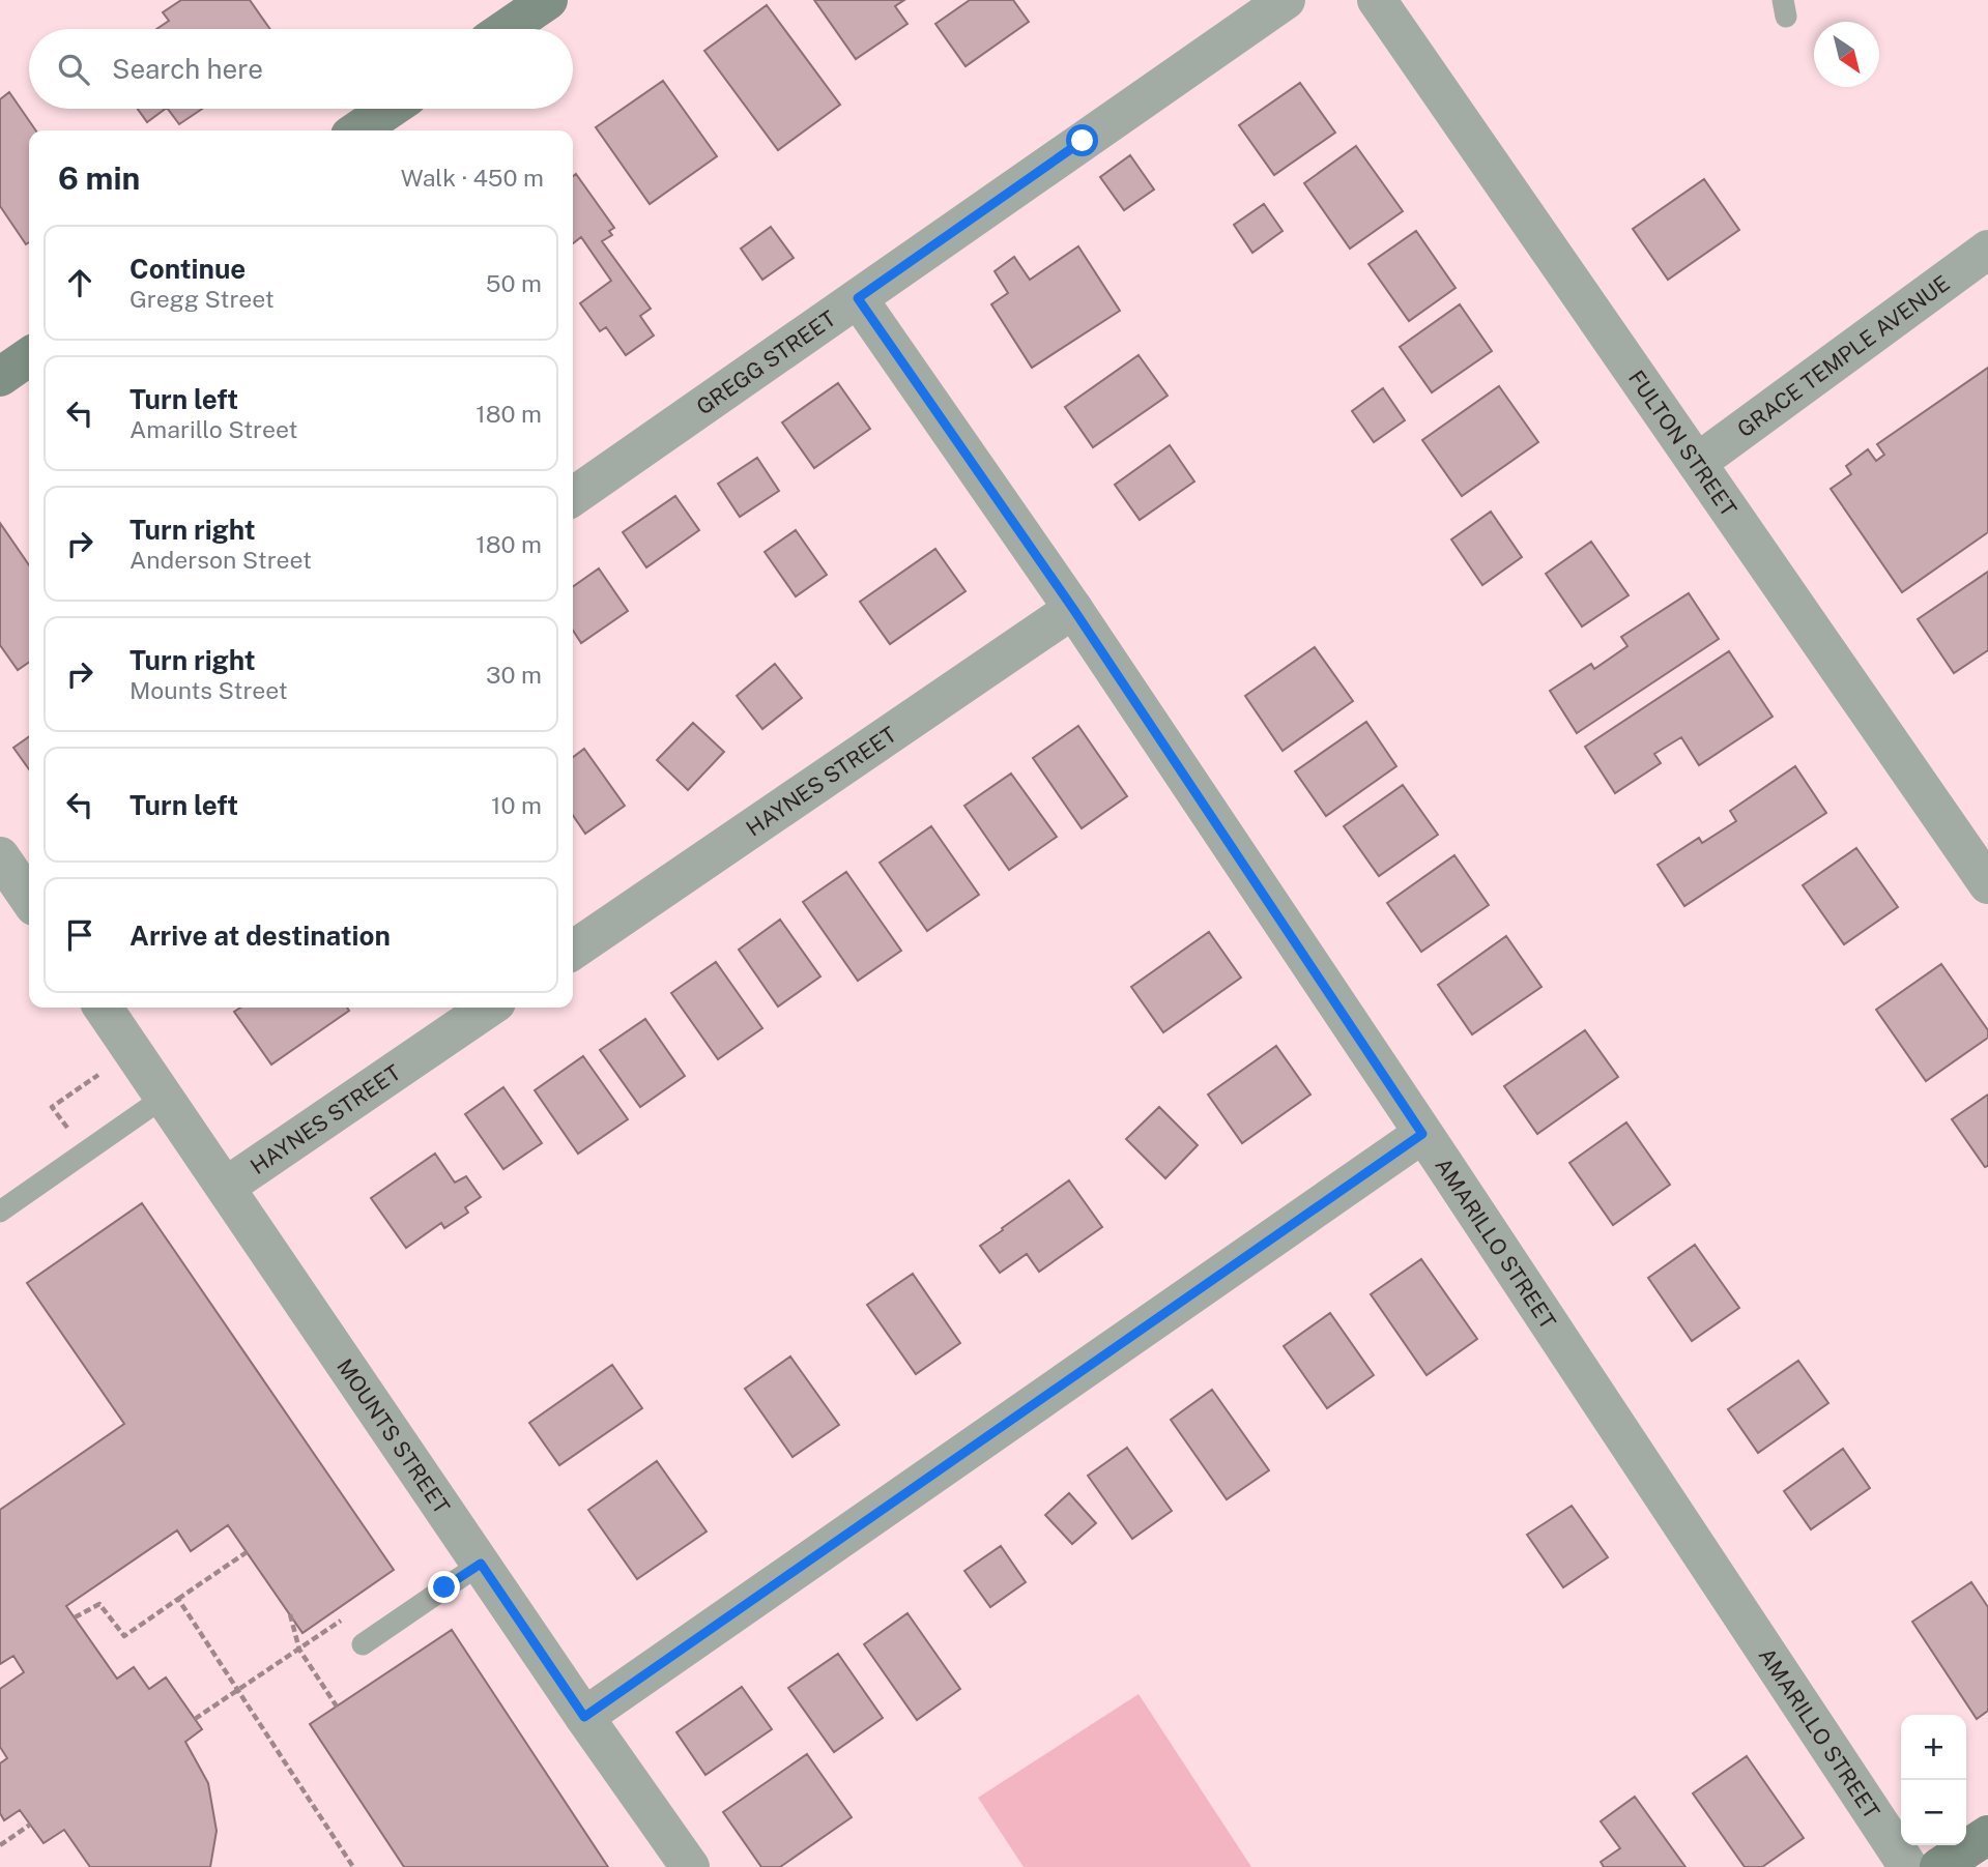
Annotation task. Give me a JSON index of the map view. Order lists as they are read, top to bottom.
{
  "streets": {
    "street": [
      "GRACE TEMPLE AVENUE",
      "GREGG STREET",
      "FULTON STREET",
      "HAYNES STREET",
      "AMARILLO STREET",
      "MOUNTS STREET"
    ]
  },
  "crossings": [
    ["GRACE TEMPLE AVENUE", "FULTON STREET"],
    ["GREGG STREET", "AMARILLO STREET"],
    ["HAYNES STREET", "AMARILLO STREET"],
    ["HAYNES STREET", "MOUNTS STREET"]
  ],
  "north": "bottom right",
  "page": {
    "search": "Search here",
    "heading": ["6 min", "Walk · 450 m"],
    "list": [
      ["Continue", "Gregg Street", "50 m"],
      ["Turn left", "Amarillo Street", "180 m"],
      ["Turn right", "Anderson Street", "180 m"],
      ["Turn right", "Mounts Street", "30 m"],
      ["Turn left", "10 m"],
      "Arrive at destination"
    ],
    "map_buttons": ["+", "−"]
  }
}
